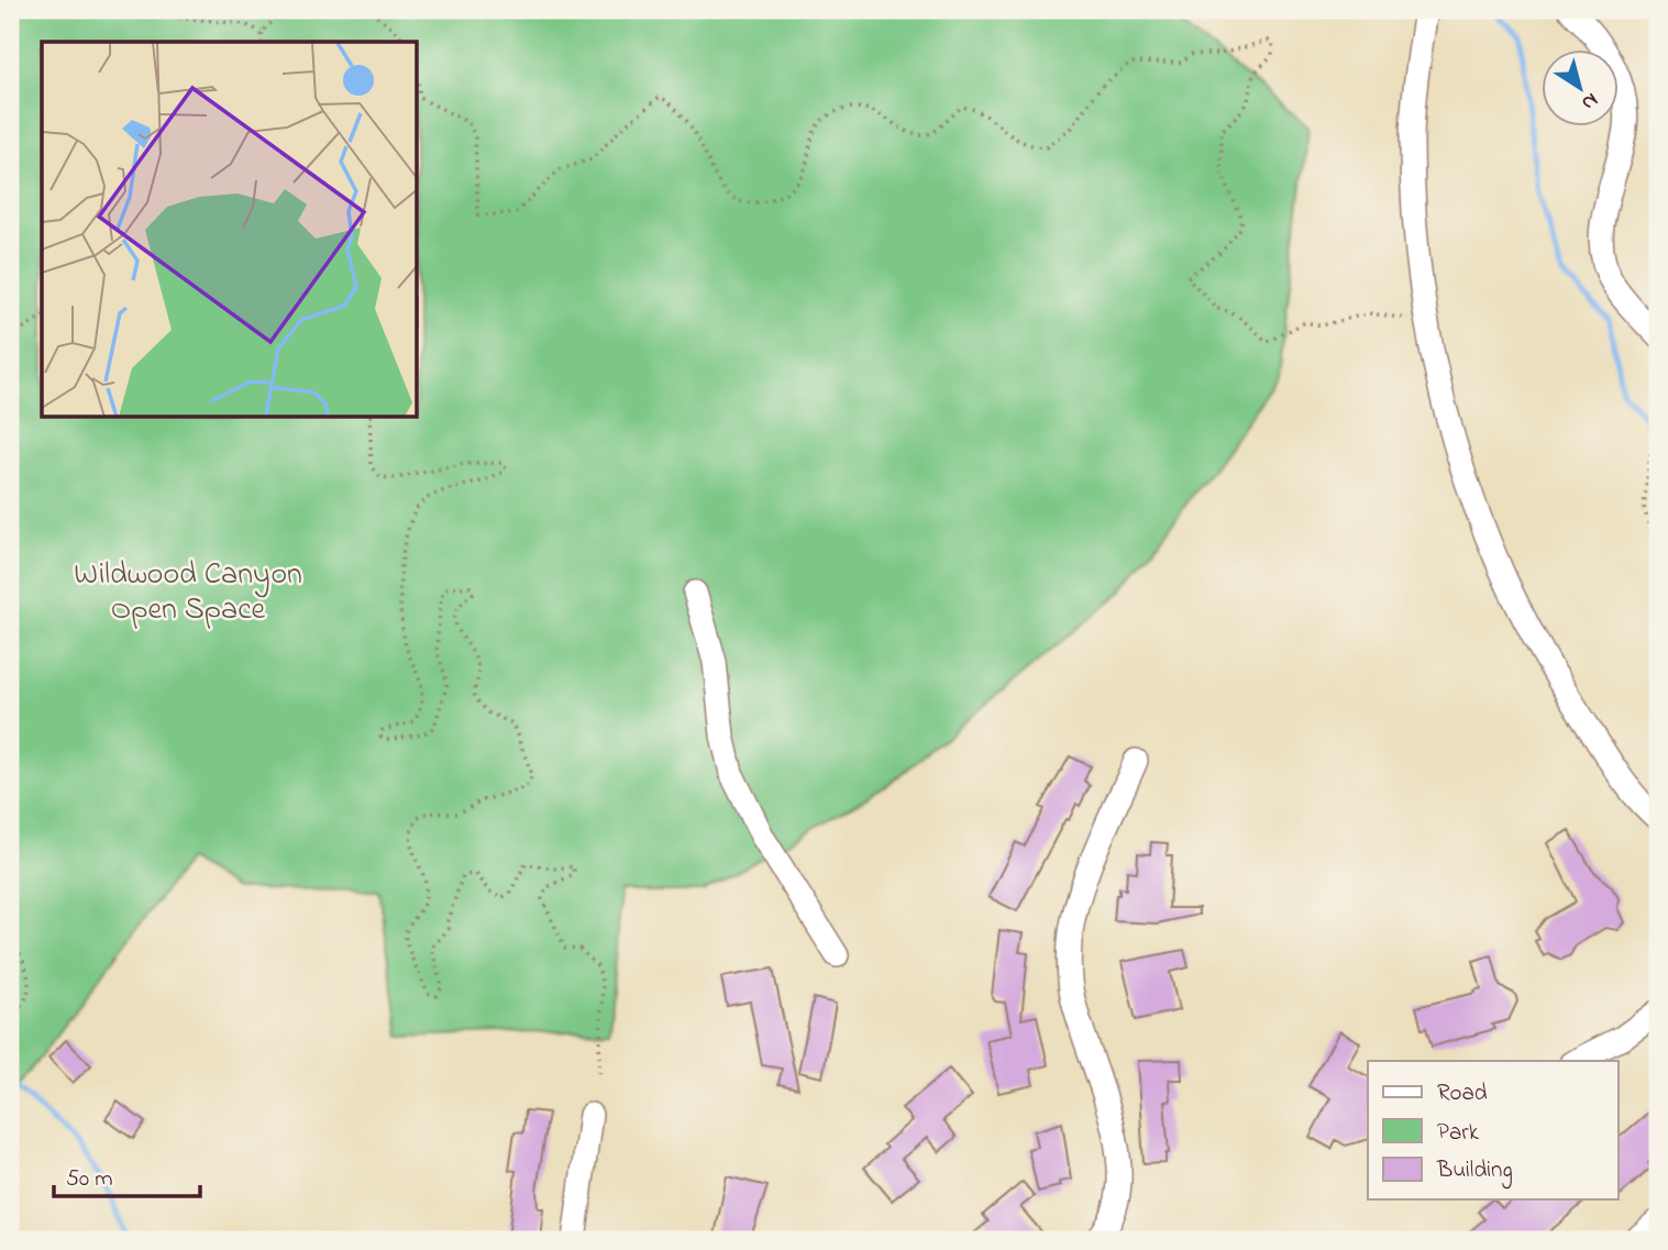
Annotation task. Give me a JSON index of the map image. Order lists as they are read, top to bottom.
{
  "parks": ["Wildwood Canyon Open Space"],
  "legend": ["Road", "Park", "Building"],
  "scale_bar": "50 m",
  "north": "bottom right"
}
